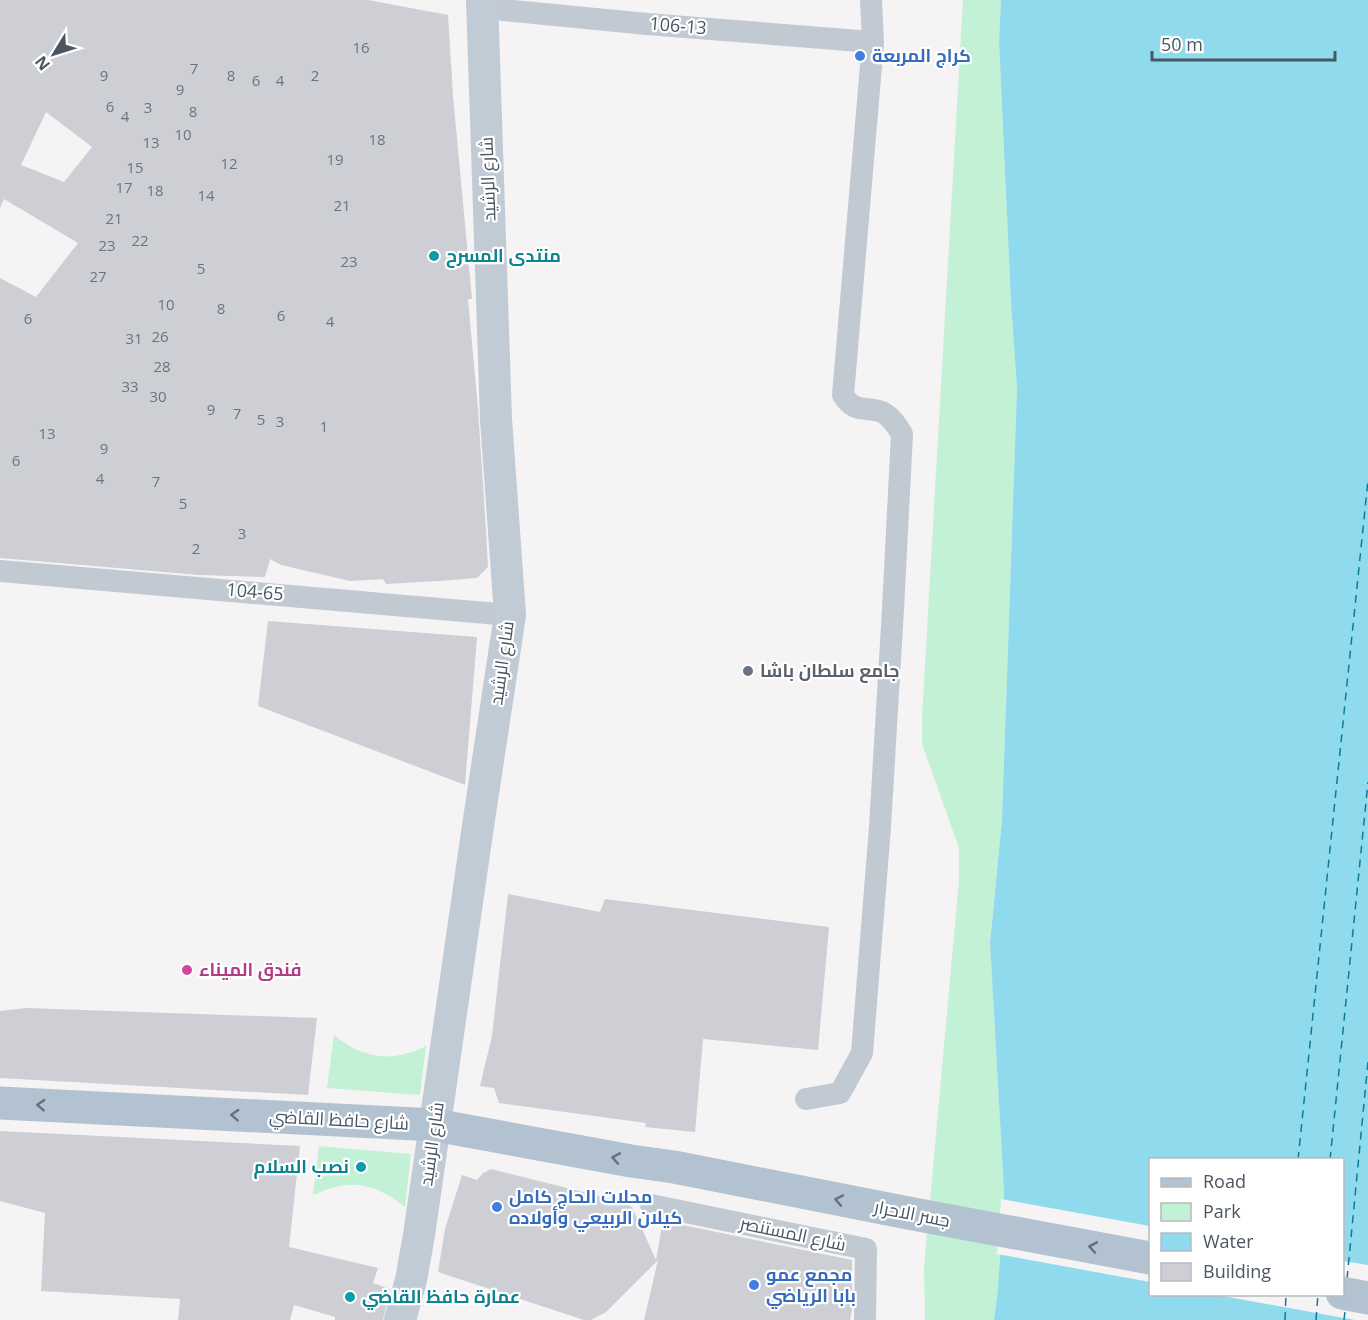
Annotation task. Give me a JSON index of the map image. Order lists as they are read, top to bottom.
{
  "streets": {
    "main road": ["شارع الرشيد", "شارع حافظ القاضي", "جسر الاحرار"],
    "street": ["106-13", "104-65", "شارع المستنصر"]
  },
  "crossings": [
    ["106-13", "شارع الرشيد"],
    ["شارع الرشيد", "104-65"],
    ["شارع الرشيد", "شارع حافظ القاضي"],
    ["شارع حافظ القاضي", "جسر الاحرار"]
  ],
  "one_way": ["شارع حافظ القاضي", "جسر الاحرار"],
  "places": [
    "كراج المربعة",
    "منتدى المسرح",
    "جامع سلطان باشا",
    "فندق الميناء",
    "نصب السلام",
    "محلات الحاج كامل كيلان الربيعي وأولاده",
    "مجمع عمو بابا الرياضي",
    "عمارة حافظ القاضي"
  ],
  "house_numbers": [
    "16",
    "7",
    "9",
    "8",
    "2",
    "6",
    "4",
    "9",
    "6",
    "3",
    "8",
    "4",
    "10",
    "18",
    "13",
    "19",
    "12",
    "15",
    "17",
    "18",
    "14",
    "21",
    "21",
    "22",
    "23",
    "23",
    "5",
    "27",
    "10",
    "8",
    "6",
    "6",
    "4",
    "26",
    "31",
    "28",
    "33",
    "30",
    "9",
    "7",
    "5",
    "3",
    "1",
    "13",
    "9",
    "6",
    "4",
    "7",
    "5",
    "3",
    "2"
  ],
  "legend": [
    "Road",
    "Park",
    "Water",
    "Building"
  ],
  "scale_bar": "50 m",
  "north": "bottom left"
}
